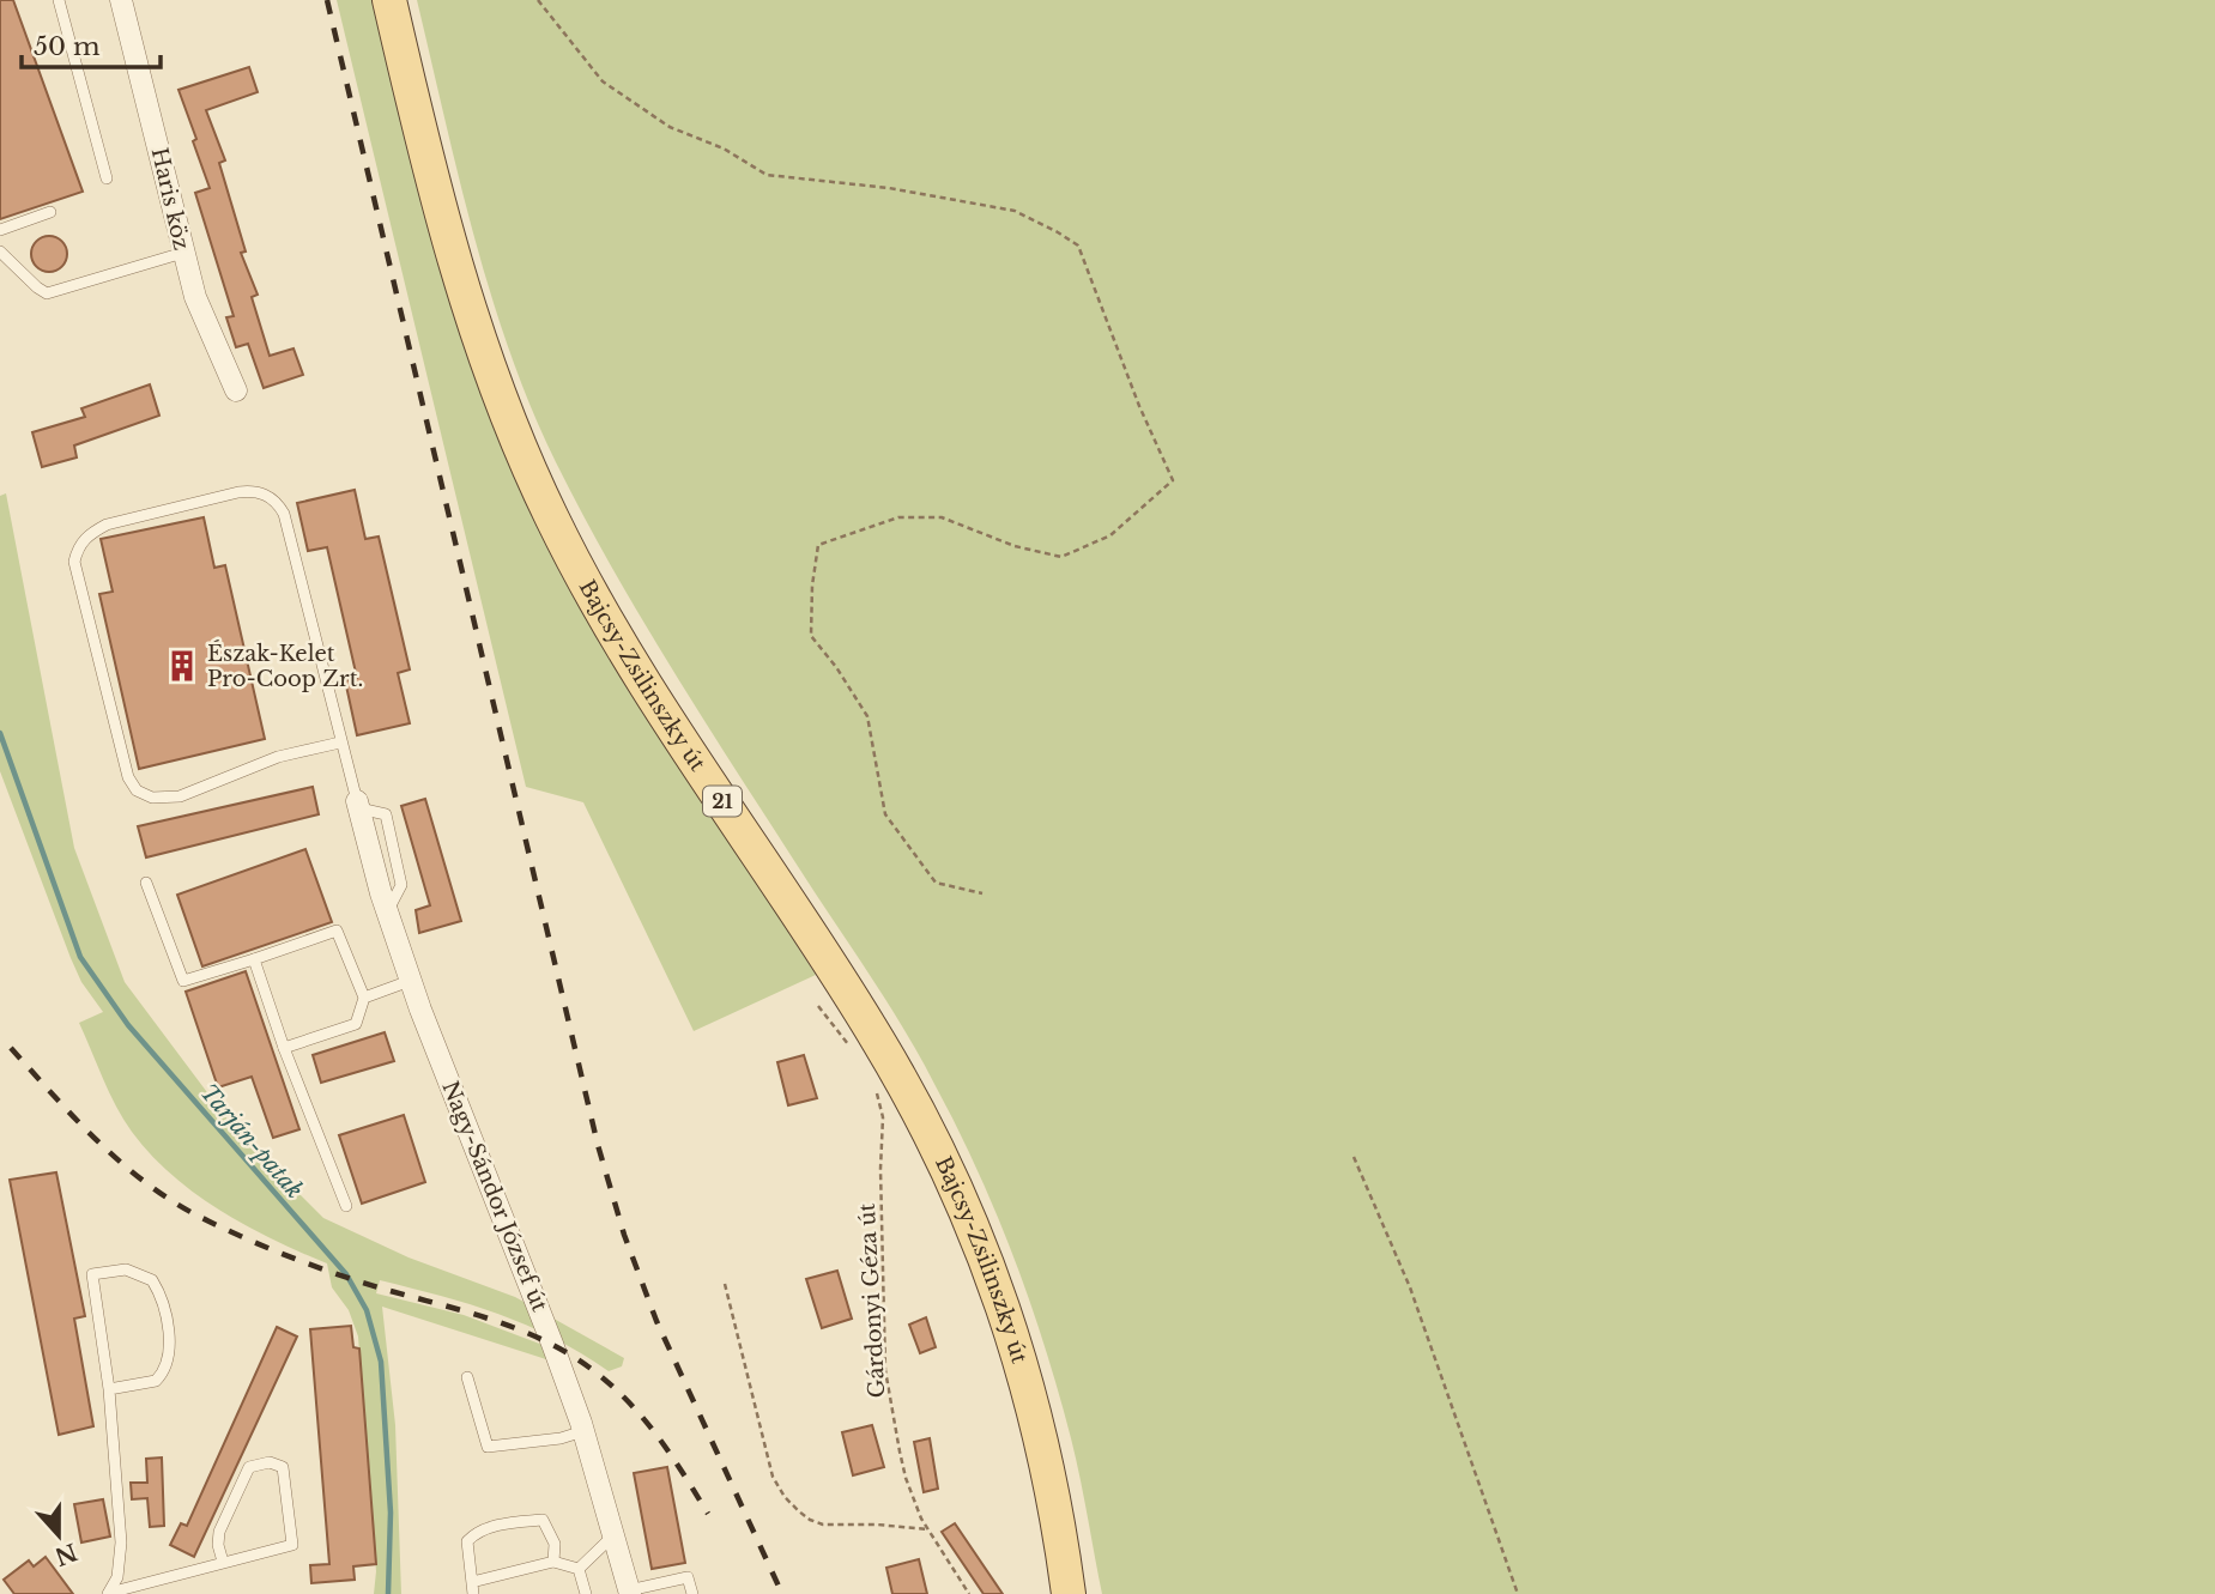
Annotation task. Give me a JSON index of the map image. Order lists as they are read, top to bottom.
{
  "streets": {
    "main road": ["Bajcsy-Zsilinszky út", "21"],
    "street": ["Haris köz", "Nagy-Sándor József út"],
    "path": ["Gárdonyi Géza út"]
  },
  "water": ["Tarján-patak"],
  "places": {
    "building": ["Észak-Kelet Pro-Coop Zrt."]
  },
  "scale_bar": "50 m",
  "north": "bottom"
}
